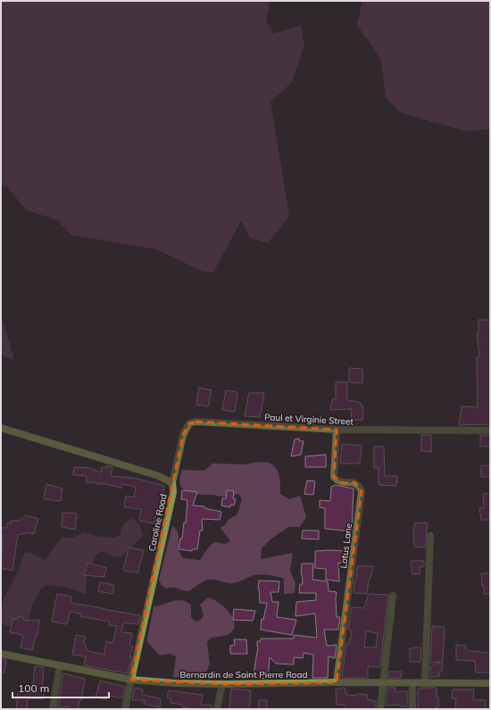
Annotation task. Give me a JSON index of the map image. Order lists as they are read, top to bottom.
{
  "streets": {
    "main road": ["Caroline Road", "Bernardin de Saint Pierre Road"],
    "street": ["Paul et Virginie Street", "Lotus Lane"]
  },
  "crossings": [
    ["Paul et Virginie Street", "Caroline Road"],
    ["Paul et Virginie Street", "Lotus Lane"],
    ["Caroline Road", "Bernardin de Saint Pierre Road"],
    ["Lotus Lane", "Bernardin de Saint Pierre Road"]
  ],
  "scale_bar": "100 m"
}
